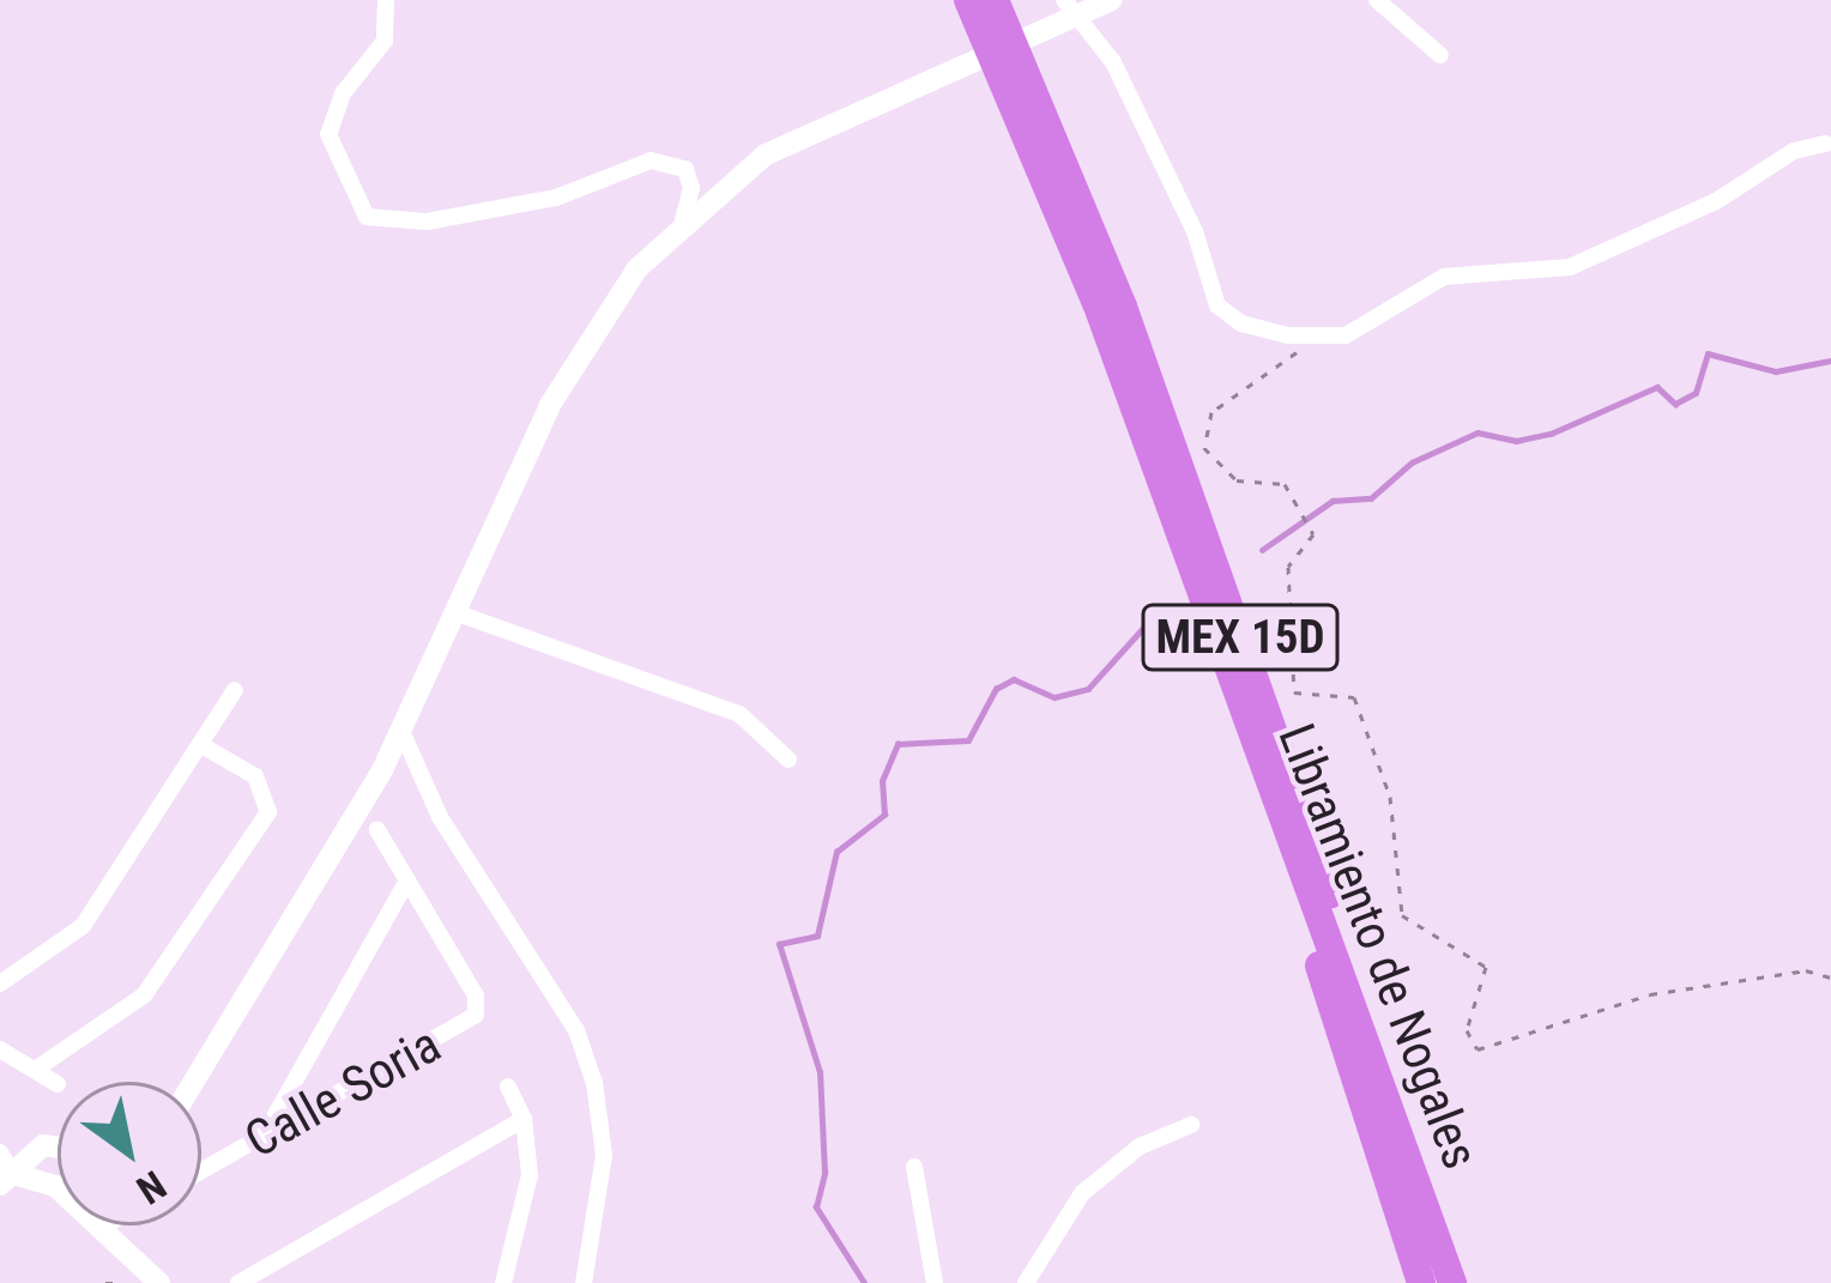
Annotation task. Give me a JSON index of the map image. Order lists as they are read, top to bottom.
{
  "streets": {
    "highway": ["MEX 15D", "Libramiento de Nogales"],
    "street": ["Calle Soria"]
  },
  "crossings": [
    ["MEX 15D", "Libramiento de Nogales"]
  ],
  "north": "bottom right"
}
